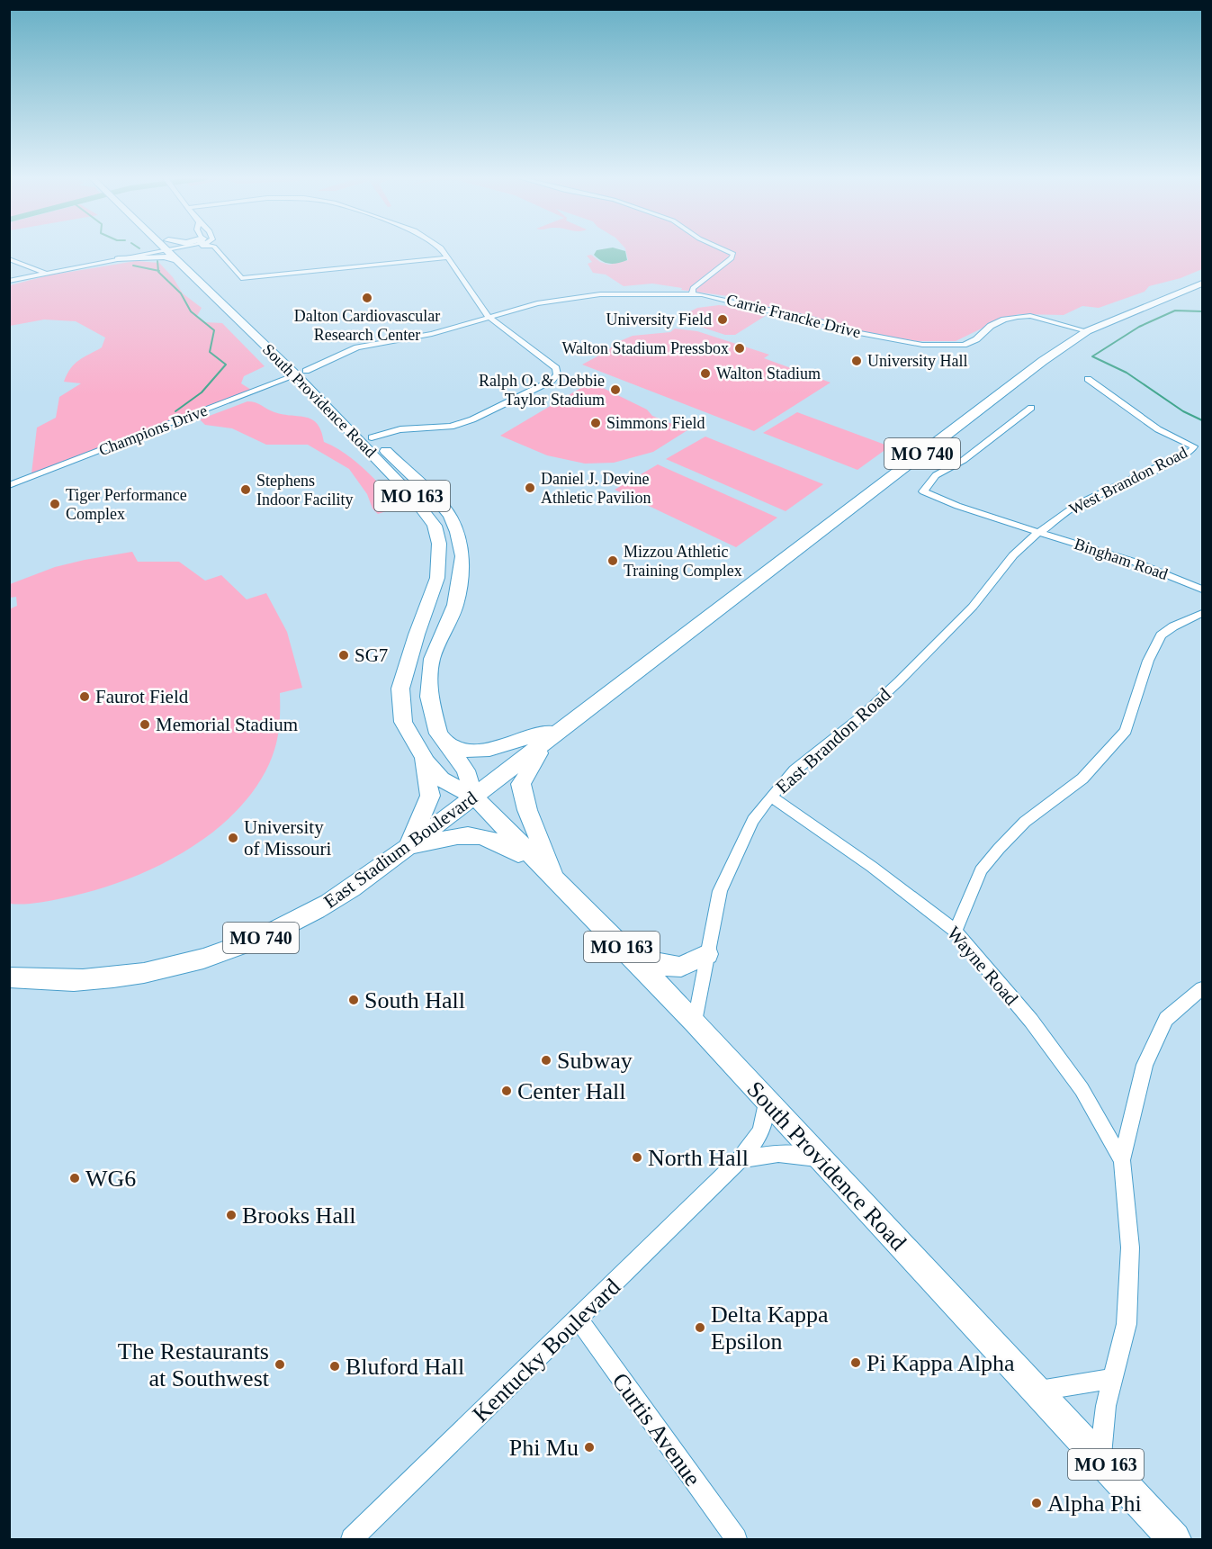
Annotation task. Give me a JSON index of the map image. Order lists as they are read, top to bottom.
{
  "streets": {
    "main road": [
      "South Providence Road",
      "MO 740",
      "MO 163",
      "East Stadium Boulevard"
    ],
    "street": [
      "Carrie Francke Drive",
      "Champions Drive",
      "West Brandon Road",
      "Bingham Road",
      "East Brandon Road",
      "Wayne Road",
      "Kentucky Boulevard",
      "Curtis Avenue"
    ]
  },
  "crossings": [
    ["Carrie Francke Drive", "South Providence Road"],
    ["Carrie Francke Drive", "Champions Drive"],
    ["Carrie Francke Drive", "MO 740"],
    ["Carrie Francke Drive", "East Stadium Boulevard"],
    ["South Providence Road", "Champions Drive"],
    ["South Providence Road", "East Brandon Road"],
    ["South Providence Road", "East Stadium Boulevard"],
    ["South Providence Road", "Kentucky Boulevard"],
    ["MO 740", "East Stadium Boulevard"],
    ["West Brandon Road", "Bingham Road"],
    ["West Brandon Road", "East Brandon Road"],
    ["Bingham Road", "East Brandon Road"],
    ["East Brandon Road", "Wayne Road"],
    ["Kentucky Boulevard", "Curtis Avenue"]
  ],
  "places": [
    "Dalton Cardiovascular Research Center",
    "University Field",
    "Walton Stadium Pressbox",
    "University Hall",
    "Walton Stadium",
    "Ralph O. & Debbie Taylor Stadium",
    "Simmons Field",
    "Daniel J. Devine Athletic Pavilion",
    "Stephens Indoor Facility",
    "Tiger Performance Complex",
    "Mizzou Athletic Training Complex",
    "SG7",
    "Faurot Field",
    "Memorial Stadium",
    "University of Missouri",
    "South Hall",
    "Subway",
    "Center Hall",
    "North Hall",
    "WG6",
    "Brooks Hall",
    "Delta Kappa Epsilon",
    "Pi Kappa Alpha",
    "The Restaurants at Southwest",
    "Bluford Hall",
    "Phi Mu",
    "Alpha Phi"
  ]
}
